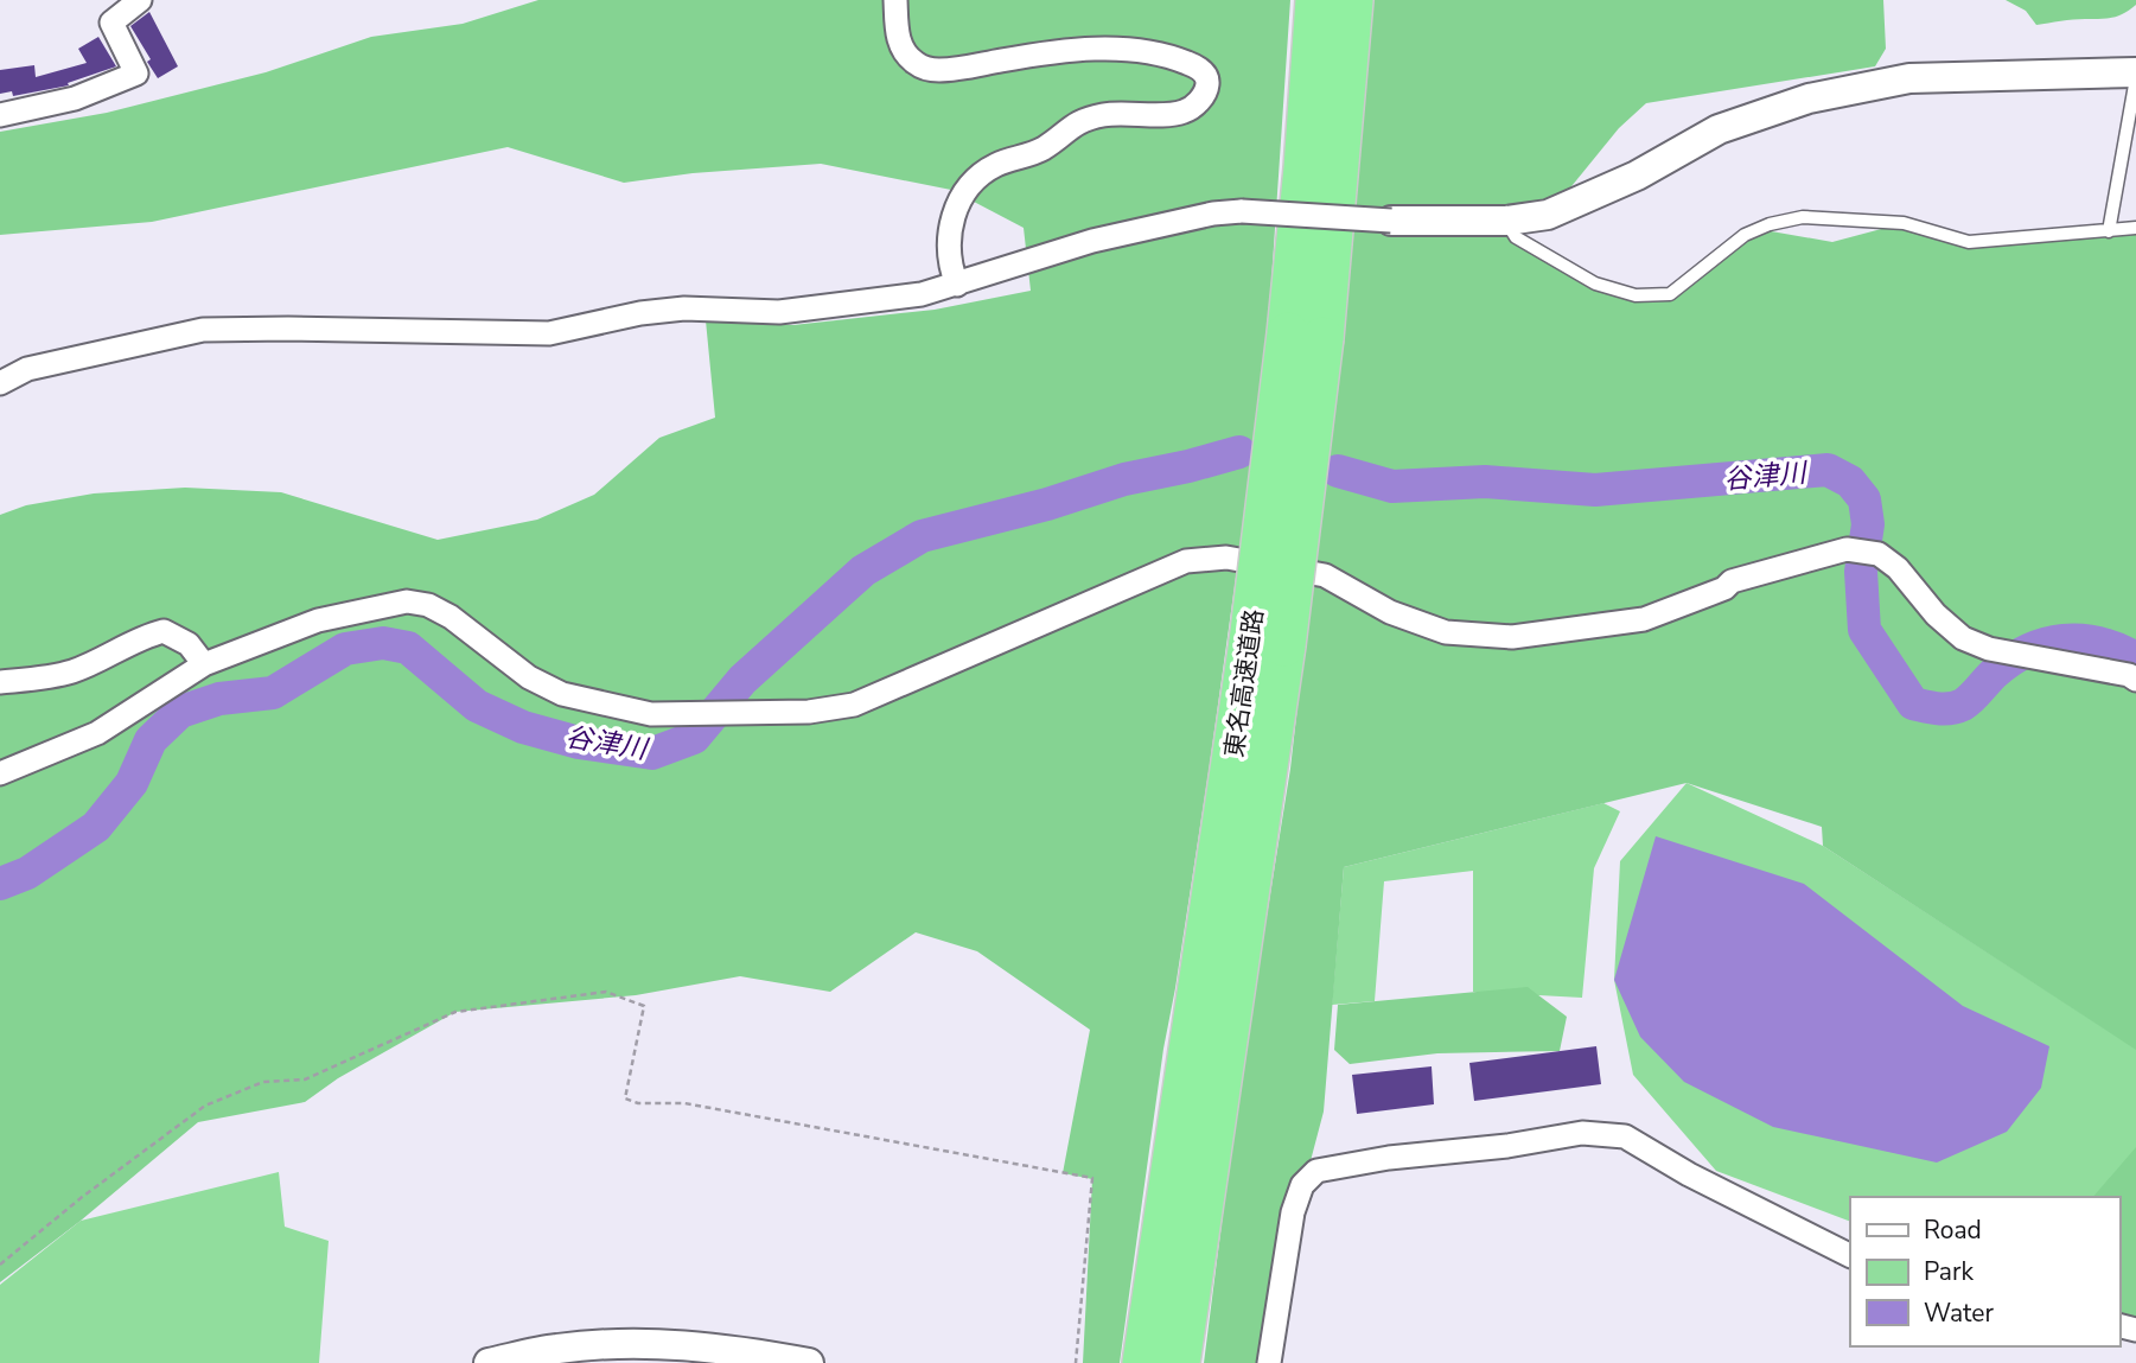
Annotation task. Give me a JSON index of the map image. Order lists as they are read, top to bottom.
{
  "streets": {
    "highway": ["東名高速道路"]
  },
  "water": ["谷津川"],
  "legend": ["Road", "Park", "Water"]
}
